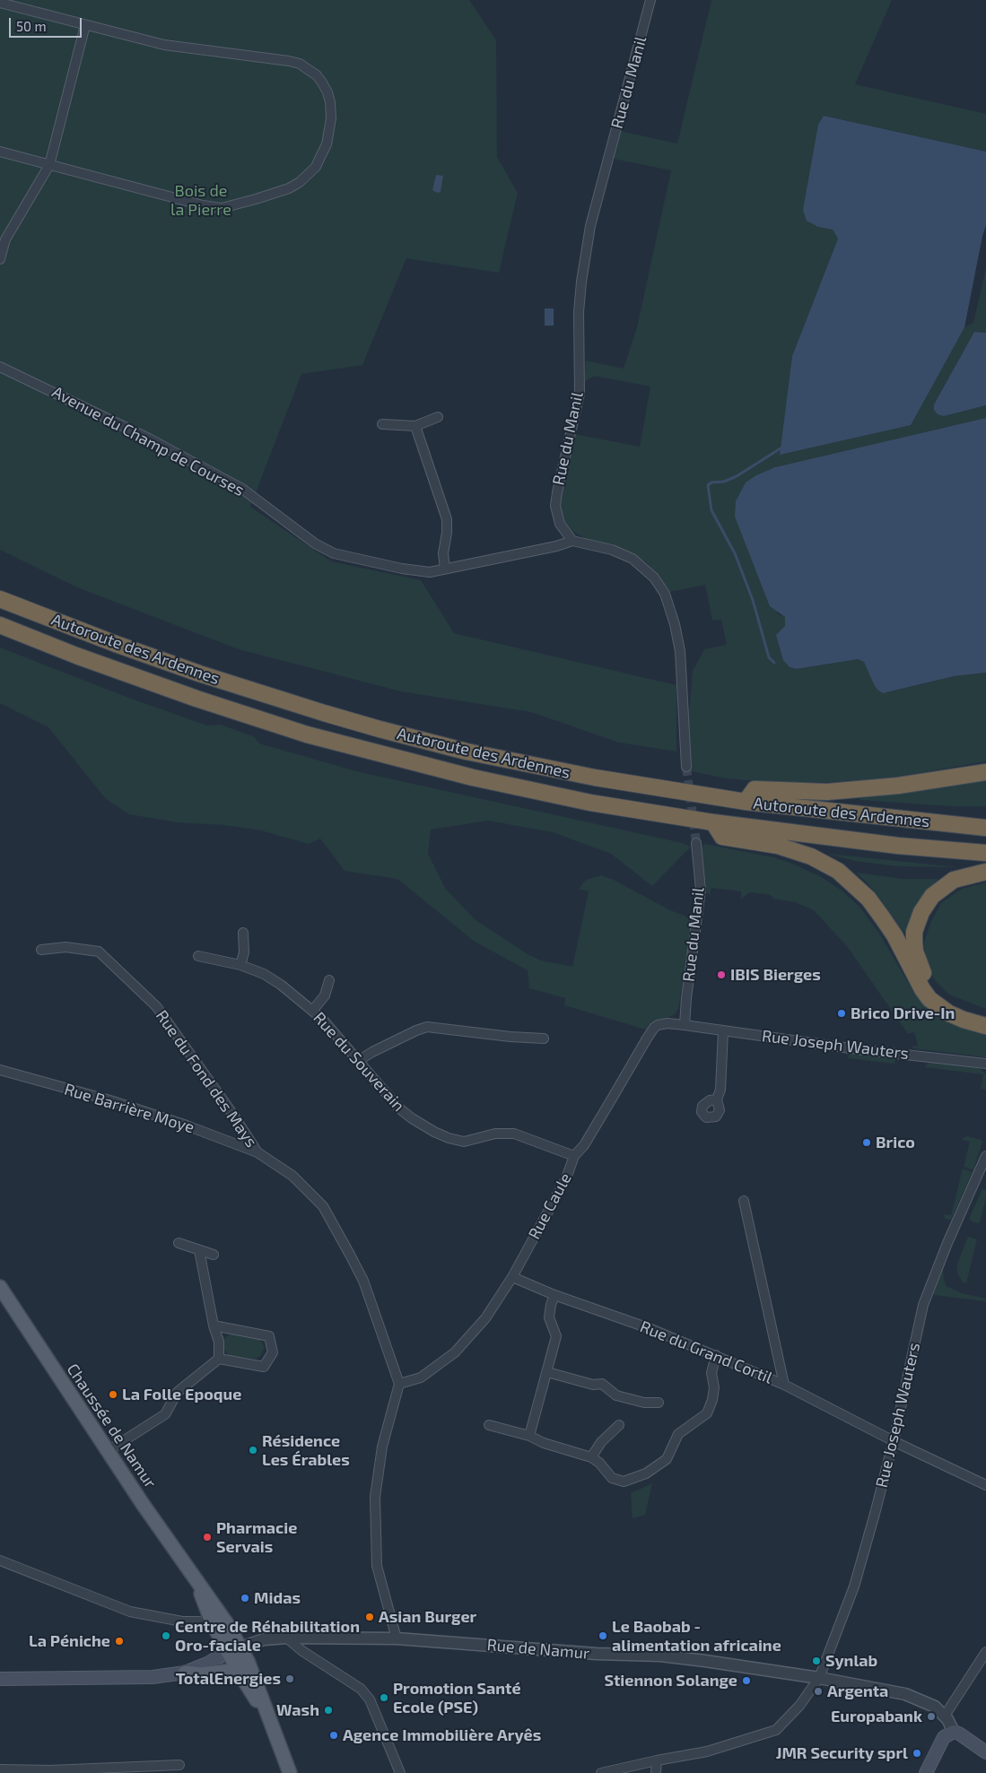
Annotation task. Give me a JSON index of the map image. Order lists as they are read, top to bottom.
{
  "streets": {
    "highway": ["Autoroute des Ardennes"],
    "main road": ["Chaussée de Namur"],
    "street": [
      "Rue du Manil",
      "Avenue du Champ de Courses",
      "Rue Joseph Wauters",
      "Rue du Souverain",
      "Rue du Fond des Mays",
      "Rue Barrière Moye",
      "Rue Caule",
      "Rue du Grand Cortil",
      "Rue de Namur"
    ]
  },
  "crossings": [
    ["Rue du Manil", "Avenue du Champ de Courses"],
    ["Rue du Manil", "Rue Joseph Wauters"],
    ["Rue du Manil", "Rue Caule"],
    ["Rue Joseph Wauters", "Rue Caule"],
    ["Rue Joseph Wauters", "Rue du Grand Cortil"],
    ["Rue Joseph Wauters", "Rue de Namur"],
    ["Rue du Souverain", "Rue Caule"],
    ["Rue du Fond des Mays", "Rue Barrière Moye"],
    ["Rue du Fond des Mays", "Rue Caule"],
    ["Rue Caule", "Rue du Grand Cortil"],
    ["Chaussée de Namur", "Rue de Namur"]
  ],
  "parks": ["Bois de la Pierre"],
  "places": [
    "IBIS Bierges",
    "Brico Drive-In",
    "Brico",
    "La Folle Epoque",
    "Résidence Les Érables",
    "Pharmacie Servais",
    "Midas",
    "Asian Burger",
    "Centre de Réhabilitation Oro-faciale",
    "Le Baobab - alimentation africaine",
    "La Péniche",
    "Synlab",
    "TotalEnergies",
    "Stiennon Solange",
    "Argenta",
    "Promotion Santé Ecole (PSE)",
    "Wash",
    "Europabank",
    "Agence Immobilière Aryês",
    "JMR Security sprl"
  ],
  "scale_bar": "50 m"
}
